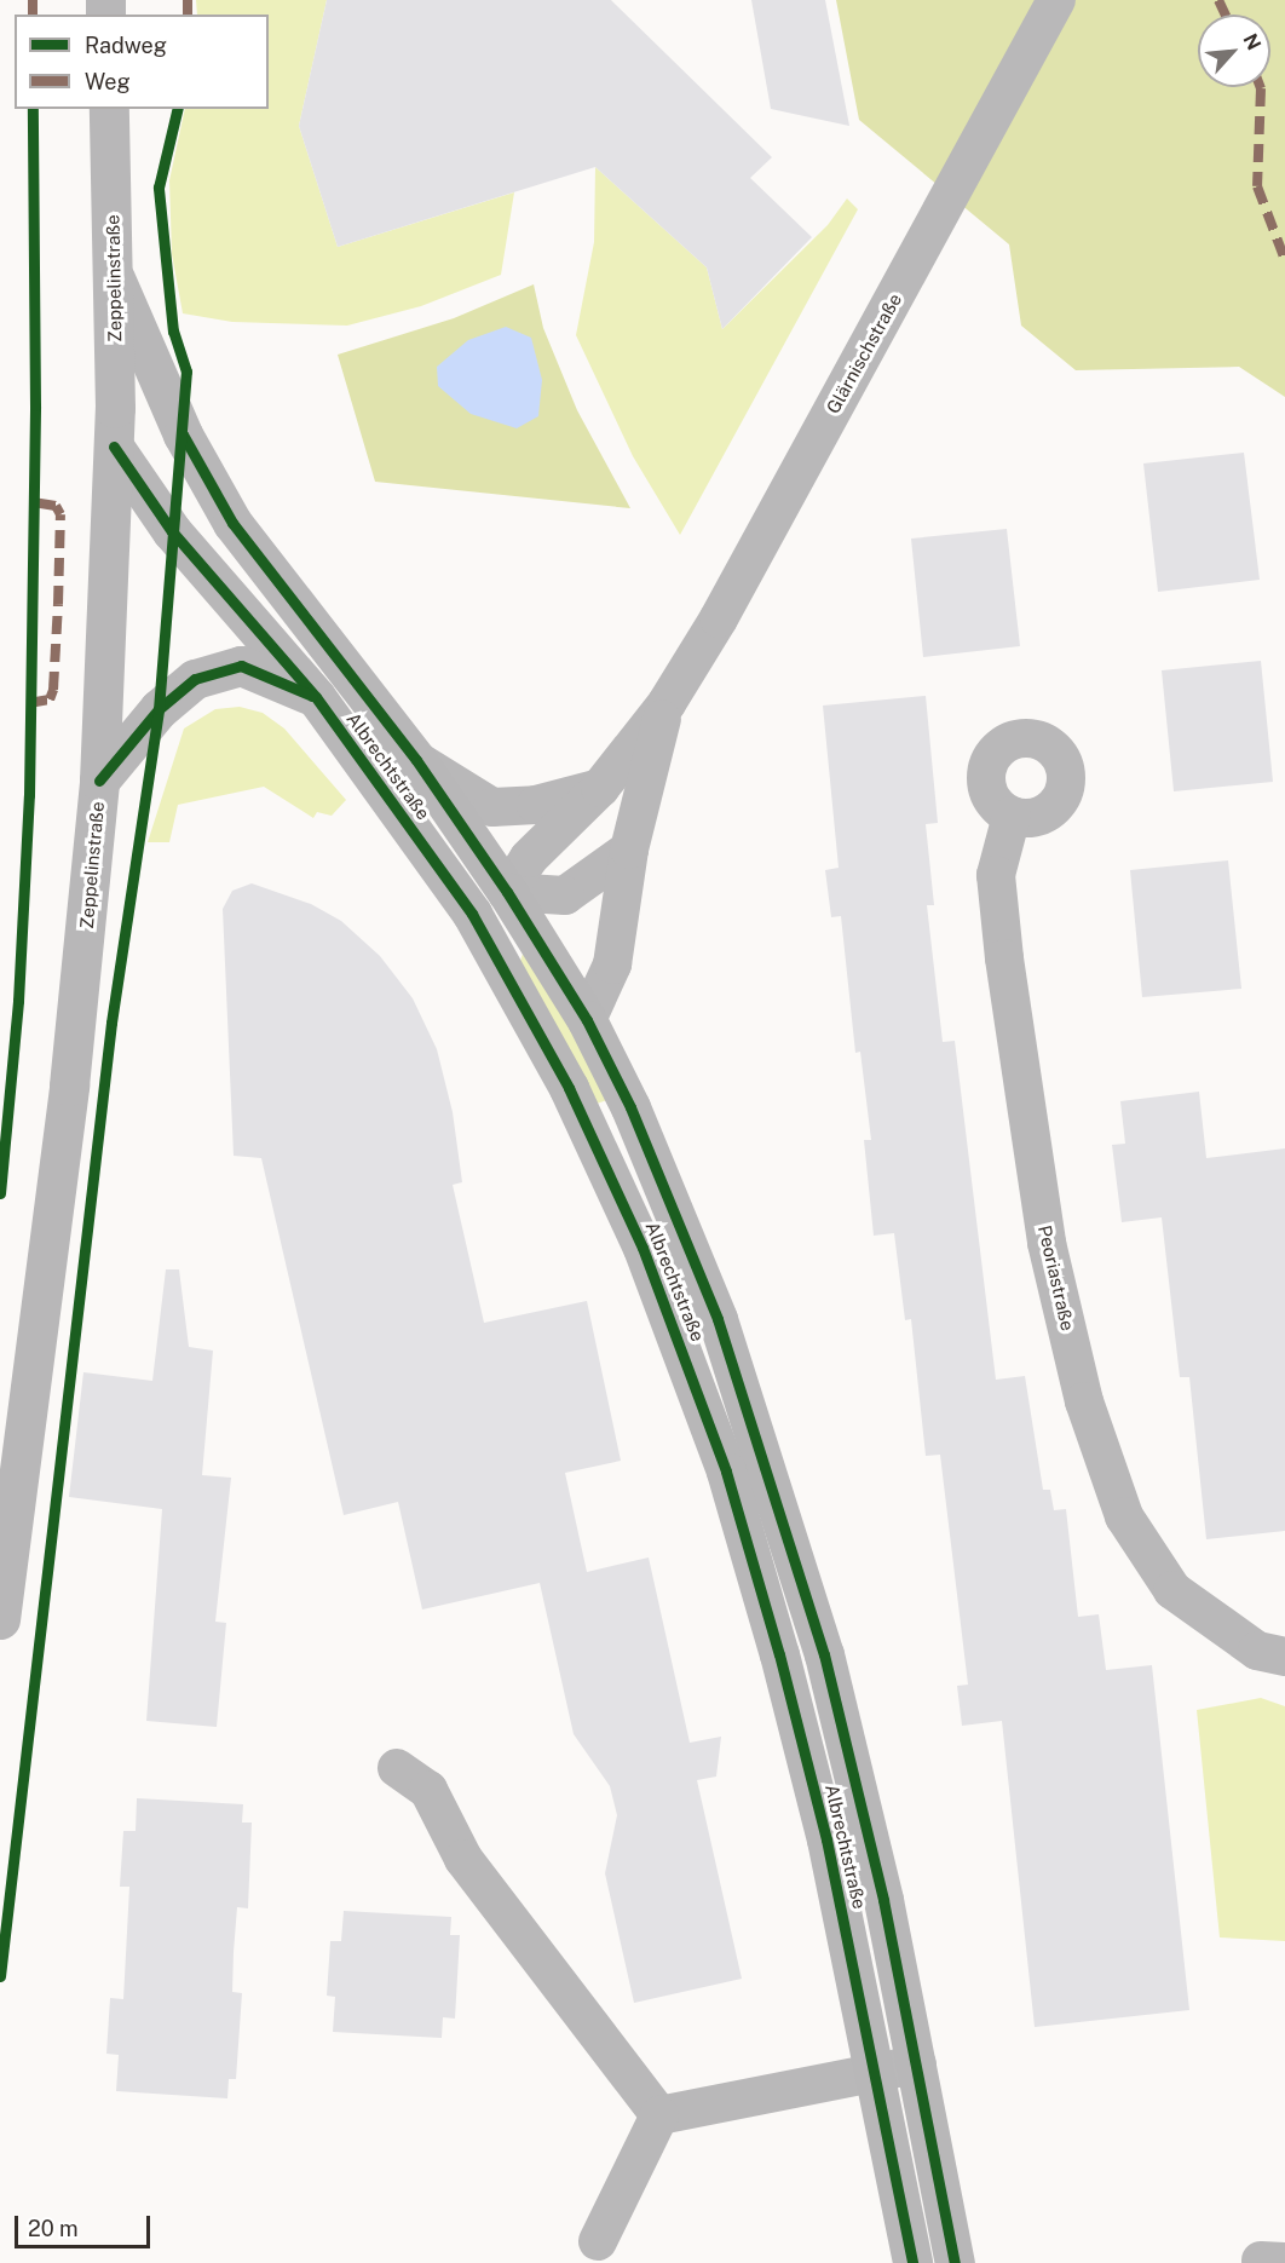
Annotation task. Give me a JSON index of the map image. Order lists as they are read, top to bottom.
{
  "streets": {
    "main road": ["Zeppelinstraße", "Albrechtstraße"],
    "street": ["Glärnischstraße", "Peoriastraße"]
  },
  "crossings": [
    ["Zeppelinstraße", "Albrechtstraße"],
    ["Glärnischstraße", "Albrechtstraße"]
  ],
  "legend": ["Radweg", "Weg"],
  "scale_bar": "20 m",
  "north": "top right"
}
